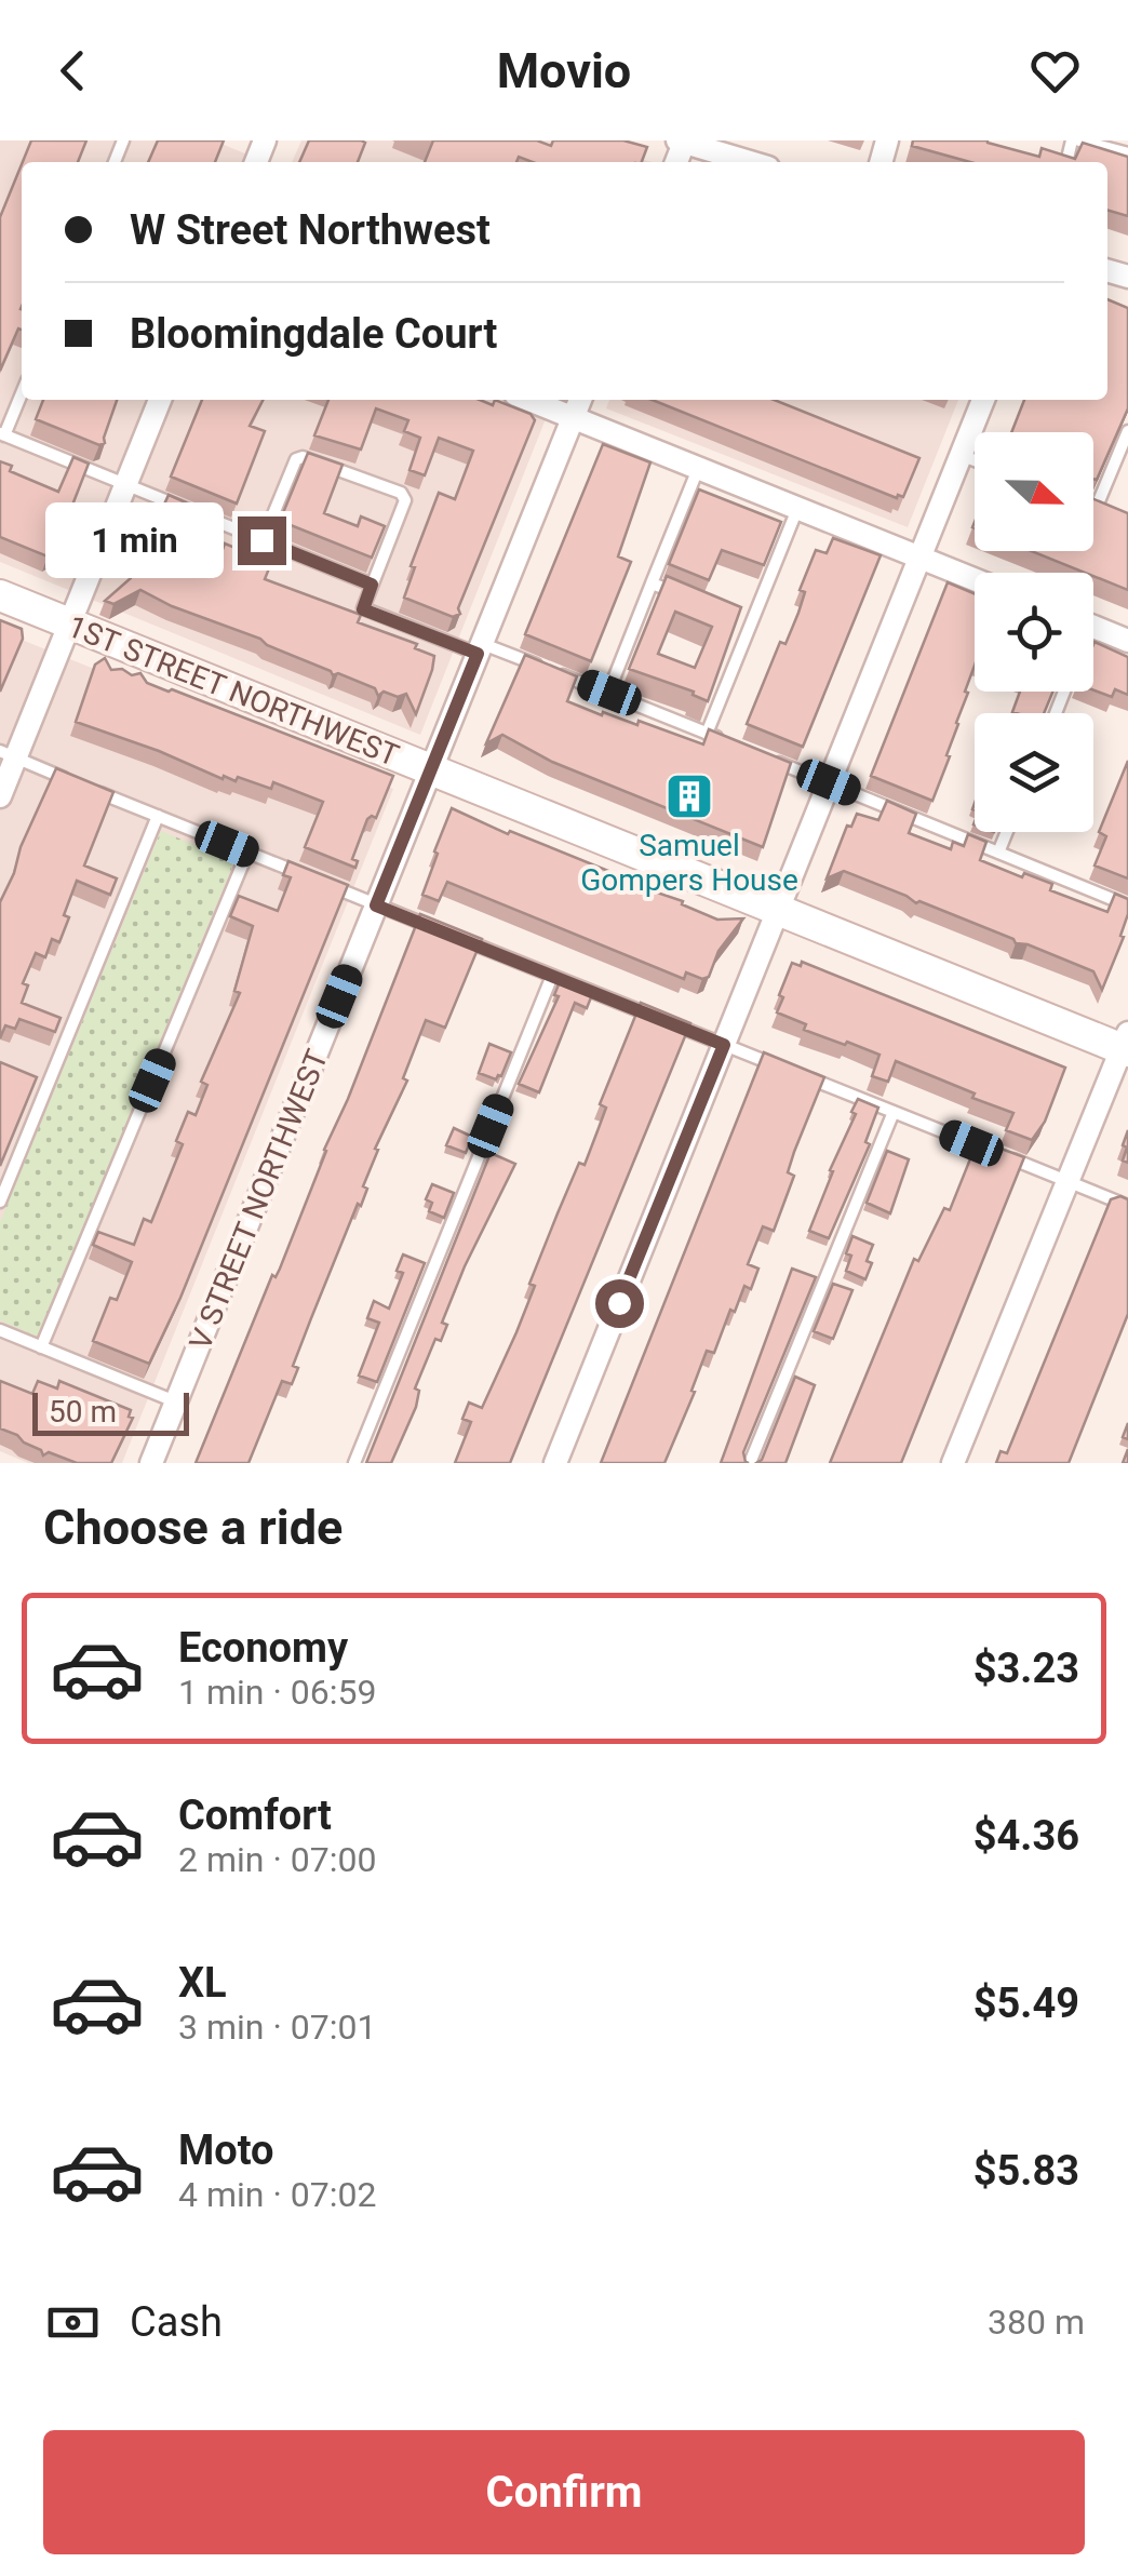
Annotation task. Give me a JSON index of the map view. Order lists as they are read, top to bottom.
{
  "streets": {
    "street": ["1ST STREET NORTHWEST", "V STREET NORTHWEST"]
  },
  "crossings": [
    ["1ST STREET NORTHWEST", "V STREET NORTHWEST"]
  ],
  "places": {
    "building": ["Samuel Gompers House"]
  },
  "scale_bar": "50 m",
  "north": "right",
  "page": {
    "header": "Movio",
    "banner": ["W Street Northwest", "Bloomingdale Court"],
    "bubble": "1 min",
    "scale": "50 m",
    "heading": "Choose a ride",
    "list": [
      {
        "name": "Economy",
        "note": "1 min · 06:59",
        "value": "$3.23"
      },
      {
        "name": "Comfort",
        "note": "2 min · 07:00",
        "value": "$4.36"
      },
      {
        "name": "XL",
        "note": "3 min · 07:01",
        "value": "$5.49"
      },
      {
        "name": "Moto",
        "note": "4 min · 07:02",
        "value": "$5.83"
      }
    ],
    "pay": ["Cash", "380 m"],
    "buttons": "Confirm"
  }
}
